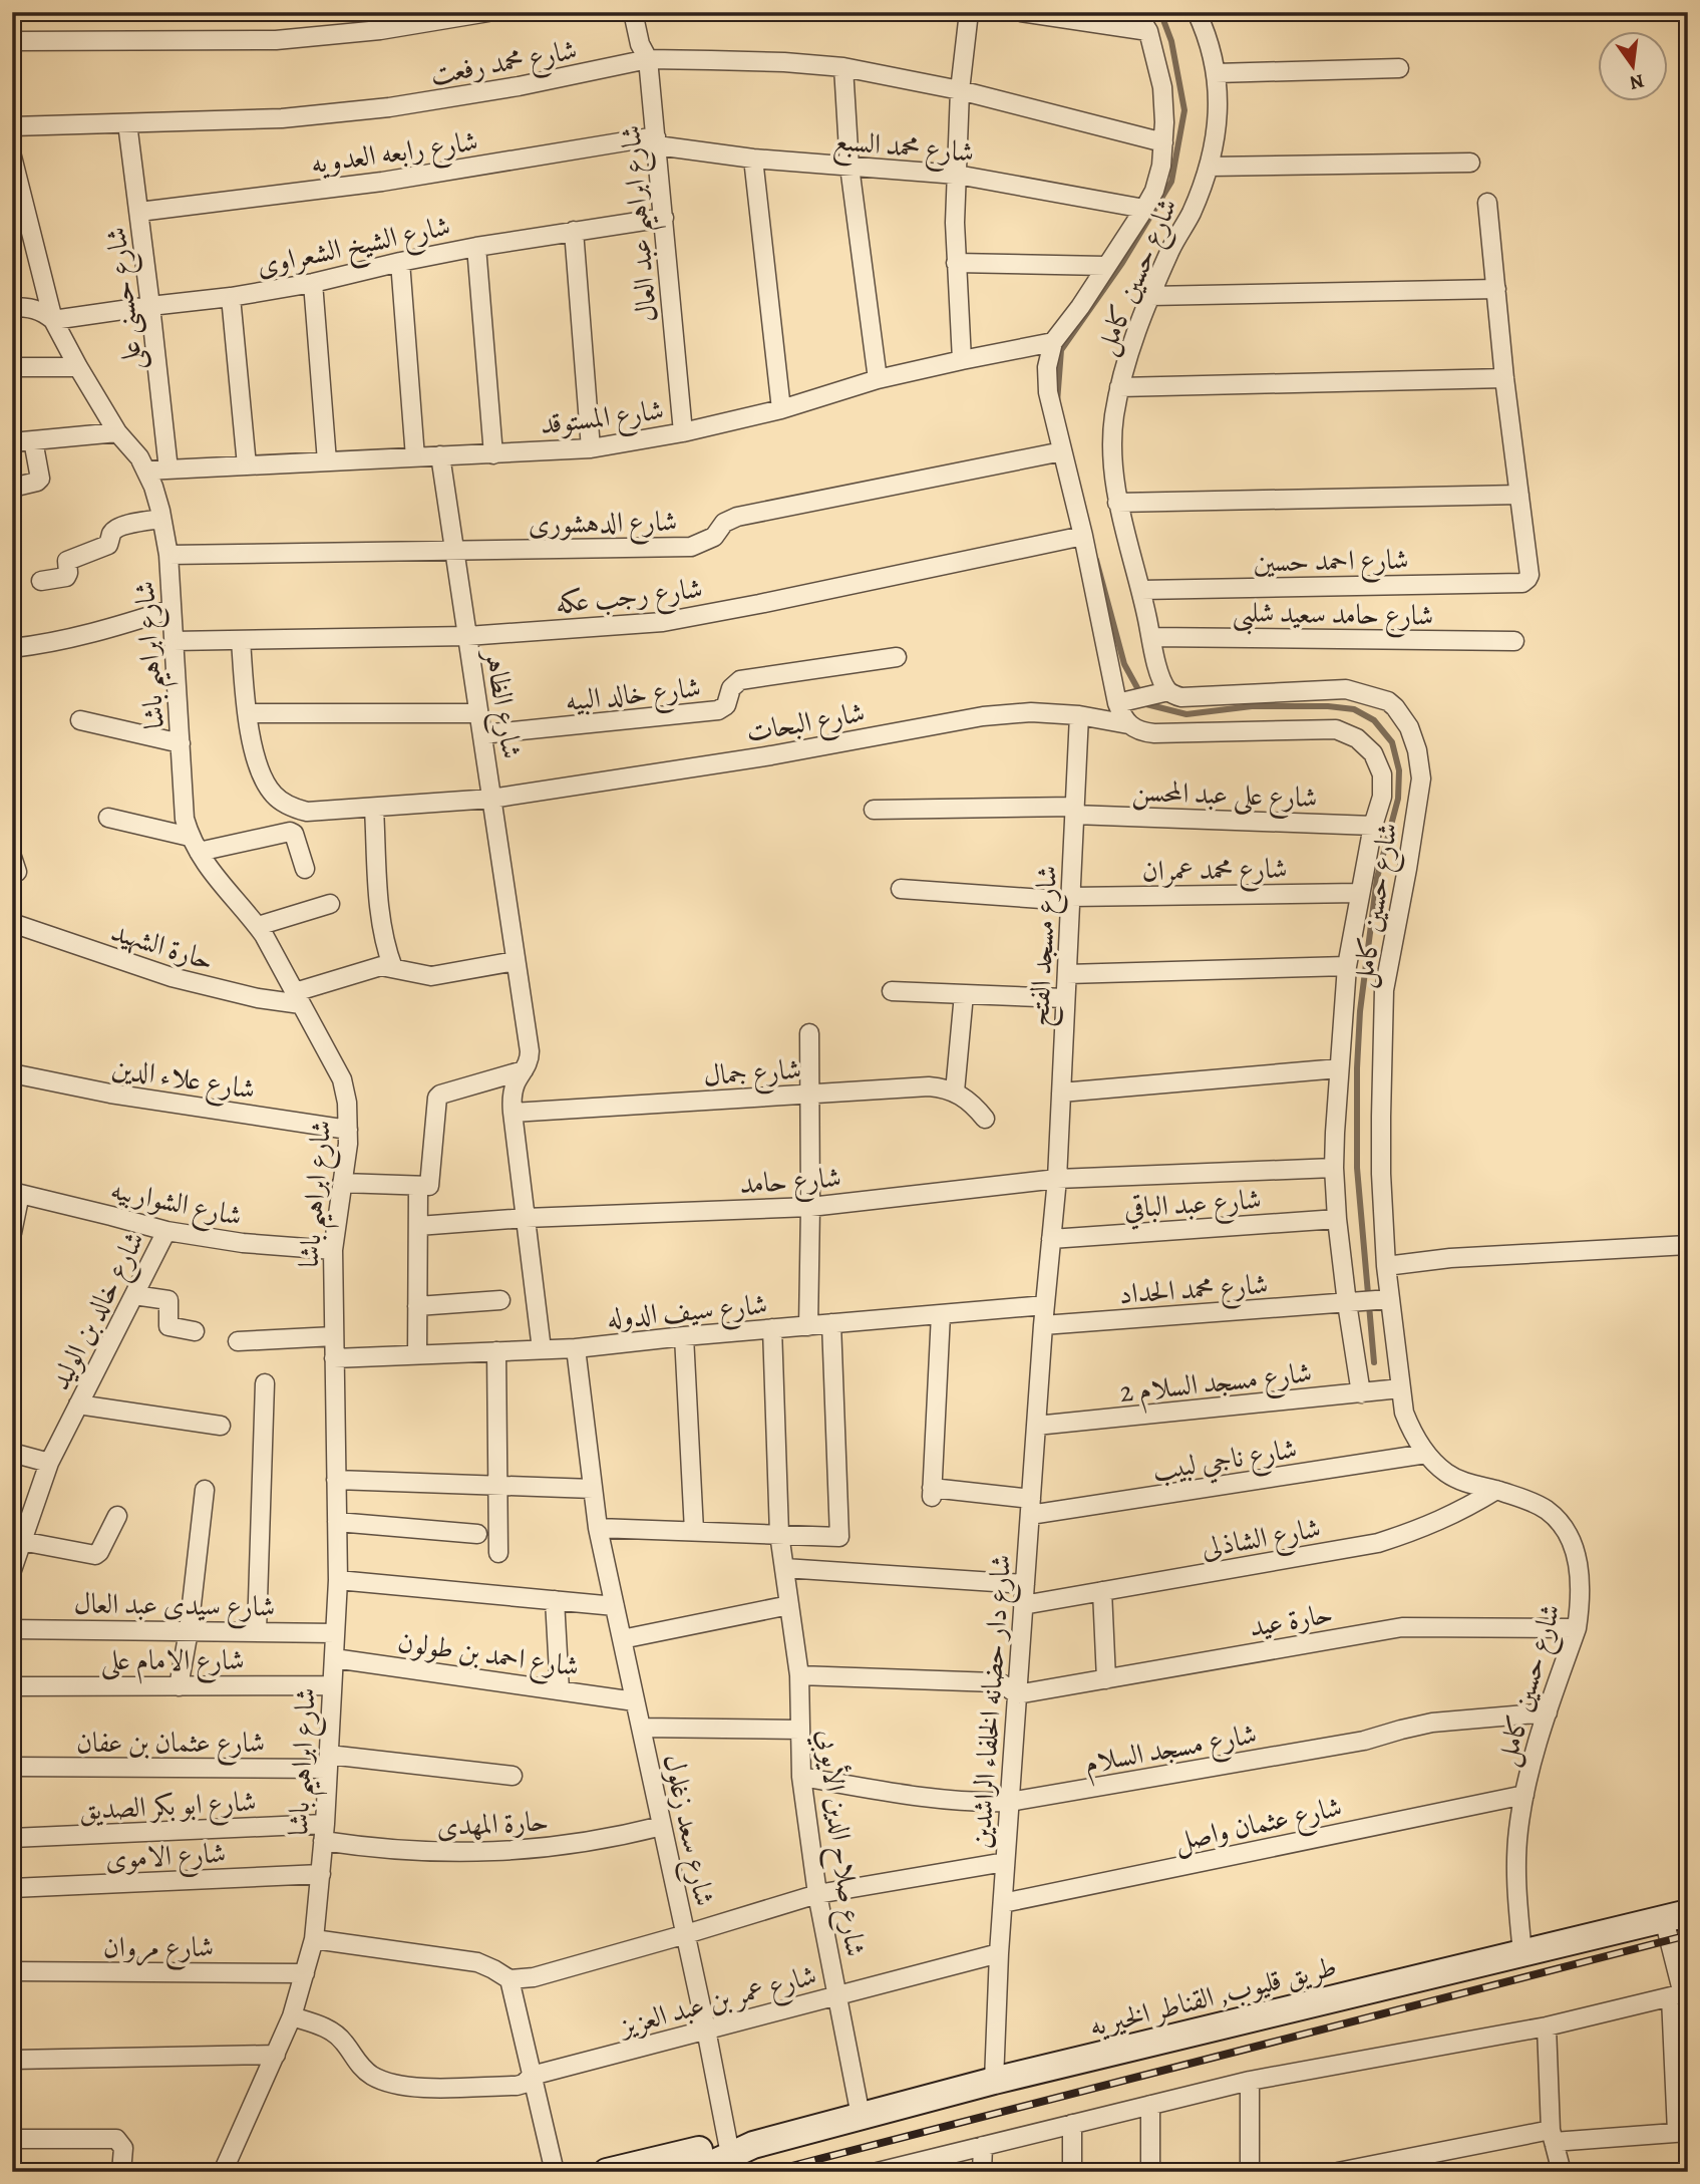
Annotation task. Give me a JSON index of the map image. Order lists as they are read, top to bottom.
{
  "streets": {
    "main road": ["طريق قليوب, القناطر الخيريه"],
    "street": [
      "شارع محمد رفعت",
      "شارع محمد السبع",
      "شارع رابعه العدويه",
      "شارع ابراهيم عبد العال",
      "شارع الشيخ الشعراوى",
      "شارع حسين كامل",
      "شارع حسنى على",
      "شارع المستوقد",
      "شارع الدهشورى",
      "شارع احمد حسين",
      "شارع رجب عكه",
      "شارع حامد سعيد شلبى",
      "شارع ابراهيم باشا",
      "شارع خالد البيه",
      "شارع الظاهر",
      "شارع البحات",
      "شارع على عبد المحسن",
      "شارع محمد عمران",
      "حارة الشهيد",
      "شارع مسجد الفتح",
      "شارع جمال",
      "شارع علاء الدين",
      "شارع حامد",
      "شارع الشواربيه",
      "شارع عبد الباقي",
      "شارع محمد الحداد",
      "شارع خالد بن الوليد",
      "شارع سيف الدوله",
      "شارع مسجد السلام 2",
      "شارع ناجي لبيب",
      "شارع الشاذلى",
      "شارع سيدى عبد العال",
      "حارة عيد",
      "شارع احمد بن طولون",
      "شارع الامام على",
      "شارع دار حضانه الخلفاء الراشدين",
      "شارع عثمان بن عفان",
      "شارع مسجد السلام",
      "شارع ابو بكر الصديق",
      "حارة المهدى",
      "شارع عثمان واصل",
      "شارع سعد زغلول",
      "شارع صلاح الدين الأيوبي",
      "شارع الاموى",
      "شارع مروان",
      "شارع عمر بن عبد العزيز"
    ]
  },
  "crossings": [
    ["شارع محمد رفعت", "شارع ابراهيم عبد العال"],
    ["شارع محمد رفعت", "شارع حسين كامل"],
    ["شارع محمد رفعت", "شارع حسنى على"],
    ["شارع محمد السبع", "شارع رابعه العدويه"],
    ["شارع محمد السبع", "شارع ابراهيم عبد العال"],
    ["شارع محمد السبع", "شارع حسين كامل"],
    ["شارع رابعه العدويه", "شارع ابراهيم عبد العال"],
    ["شارع رابعه العدويه", "شارع حسنى على"],
    ["شارع ابراهيم عبد العال", "شارع الشيخ الشعراوى"],
    ["شارع ابراهيم عبد العال", "شارع المستوقد"],
    ["شارع الشيخ الشعراوى", "شارع حسنى على"],
    ["شارع الشيخ الشعراوى", "شارع ابراهيم باشا"],
    ["شارع حسين كامل", "شارع المستوقد"],
    ["شارع حسين كامل", "شارع الدهشورى"],
    ["شارع حسين كامل", "شارع احمد حسين"],
    ["شارع حسين كامل", "شارع رجب عكه"],
    ["شارع حسين كامل", "شارع حامد سعيد شلبى"],
    ["شارع حسين كامل", "شارع البحات"],
    ["شارع حسين كامل", "شارع على عبد المحسن"],
    ["شارع حسين كامل", "شارع محمد عمران"],
    ["شارع حسين كامل", "شارع حامد"],
    ["شارع حسين كامل", "شارع عبد الباقي"],
    ["شارع حسين كامل", "شارع محمد الحداد"],
    ["شارع حسين كامل", "شارع مسجد السلام 2"],
    ["شارع حسين كامل", "شارع ناجي لبيب"],
    ["شارع حسين كامل", "شارع الشاذلى"],
    ["شارع حسين كامل", "حارة عيد"],
    ["شارع حسين كامل", "شارع مسجد السلام"],
    ["شارع حسين كامل", "شارع عثمان واصل"],
    ["شارع حسين كامل", "طريق قليوب, القناطر الخيريه"],
    ["شارع حسنى على", "شارع المستوقد"],
    ["شارع المستوقد", "شارع ابراهيم باشا"],
    ["شارع المستوقد", "شارع الظاهر"],
    ["شارع الدهشورى", "شارع ابراهيم باشا"],
    ["شارع الدهشورى", "شارع الظاهر"],
    ["شارع رجب عكه", "شارع ابراهيم باشا"],
    ["شارع رجب عكه", "شارع الظاهر"],
    ["شارع رجب عكه", "شارع البحات"],
    ["شارع ابراهيم باشا", "حارة الشهيد"],
    ["شارع ابراهيم باشا", "شارع علاء الدين"],
    ["شارع ابراهيم باشا", "شارع الشواربيه"],
    ["شارع ابراهيم باشا", "شارع سيف الدوله"],
    ["شارع ابراهيم باشا", "شارع سيدى عبد العال"],
    ["شارع ابراهيم باشا", "شارع احمد بن طولون"],
    ["شارع ابراهيم باشا", "شارع الامام على"],
    ["شارع ابراهيم باشا", "شارع عثمان بن عفان"],
    ["شارع ابراهيم باشا", "شارع ابو بكر الصديق"],
    ["شارع ابراهيم باشا", "حارة المهدى"],
    ["شارع ابراهيم باشا", "شارع الاموى"],
    ["شارع ابراهيم باشا", "شارع مروان"],
    ["شارع ابراهيم باشا", "شارع عمر بن عبد العزيز"],
    ["شارع خالد البيه", "شارع الظاهر"],
    ["شارع الظاهر", "شارع البحات"],
    ["شارع الظاهر", "شارع جمال"],
    ["شارع الظاهر", "شارع حامد"],
    ["شارع الظاهر", "شارع سيف الدوله"],
    ["شارع البحات", "شارع مسجد الفتح"],
    ["شارع على عبد المحسن", "شارع مسجد الفتح"],
    ["شارع محمد عمران", "شارع مسجد الفتح"],
    ["شارع مسجد الفتح", "شارع حامد"],
    ["شارع مسجد الفتح", "شارع عبد الباقي"],
    ["شارع مسجد الفتح", "شارع دار حضانه الخلفاء الراشدين"],
    ["شارع الشواربيه", "شارع خالد بن الوليد"],
    ["شارع عبد الباقي", "شارع دار حضانه الخلفاء الراشدين"],
    ["شارع محمد الحداد", "شارع دار حضانه الخلفاء الراشدين"],
    ["شارع سيف الدوله", "شارع ناجي لبيب"],
    ["شارع سيف الدوله", "شارع دار حضانه الخلفاء الراشدين"],
    ["شارع سيف الدوله", "شارع سعد زغلول"],
    ["شارع سيف الدوله", "شارع صلاح الدين الأيوبي"],
    ["شارع مسجد السلام 2", "شارع دار حضانه الخلفاء الراشدين"],
    ["شارع ناجي لبيب", "شارع دار حضانه الخلفاء الراشدين"],
    ["شارع الشاذلى", "شارع دار حضانه الخلفاء الراشدين"],
    ["حارة عيد", "شارع دار حضانه الخلفاء الراشدين"],
    ["شارع احمد بن طولون", "شارع سعد زغلول"],
    ["شارع دار حضانه الخلفاء الراشدين", "شارع مسجد السلام"],
    ["شارع دار حضانه الخلفاء الراشدين", "شارع عثمان واصل"],
    ["شارع دار حضانه الخلفاء الراشدين", "طريق قليوب, القناطر الخيريه"],
    ["شارع دار حضانه الخلفاء الراشدين", "شارع عمر بن عبد العزيز"],
    ["شارع مسجد السلام", "شارع صلاح الدين الأيوبي"],
    ["شارع ابو بكر الصديق", "حارة المهدى"],
    ["حارة المهدى", "شارع سعد زغلول"],
    ["شارع سعد زغلول", "طريق قليوب, القناطر الخيريه"],
    ["شارع سعد زغلول", "شارع عمر بن عبد العزيز"],
    ["شارع صلاح الدين الأيوبي", "طريق قليوب, القناطر الخيريه"],
    ["شارع صلاح الدين الأيوبي", "شارع عمر بن عبد العزيز"]
  ],
  "north": "bottom"
}
